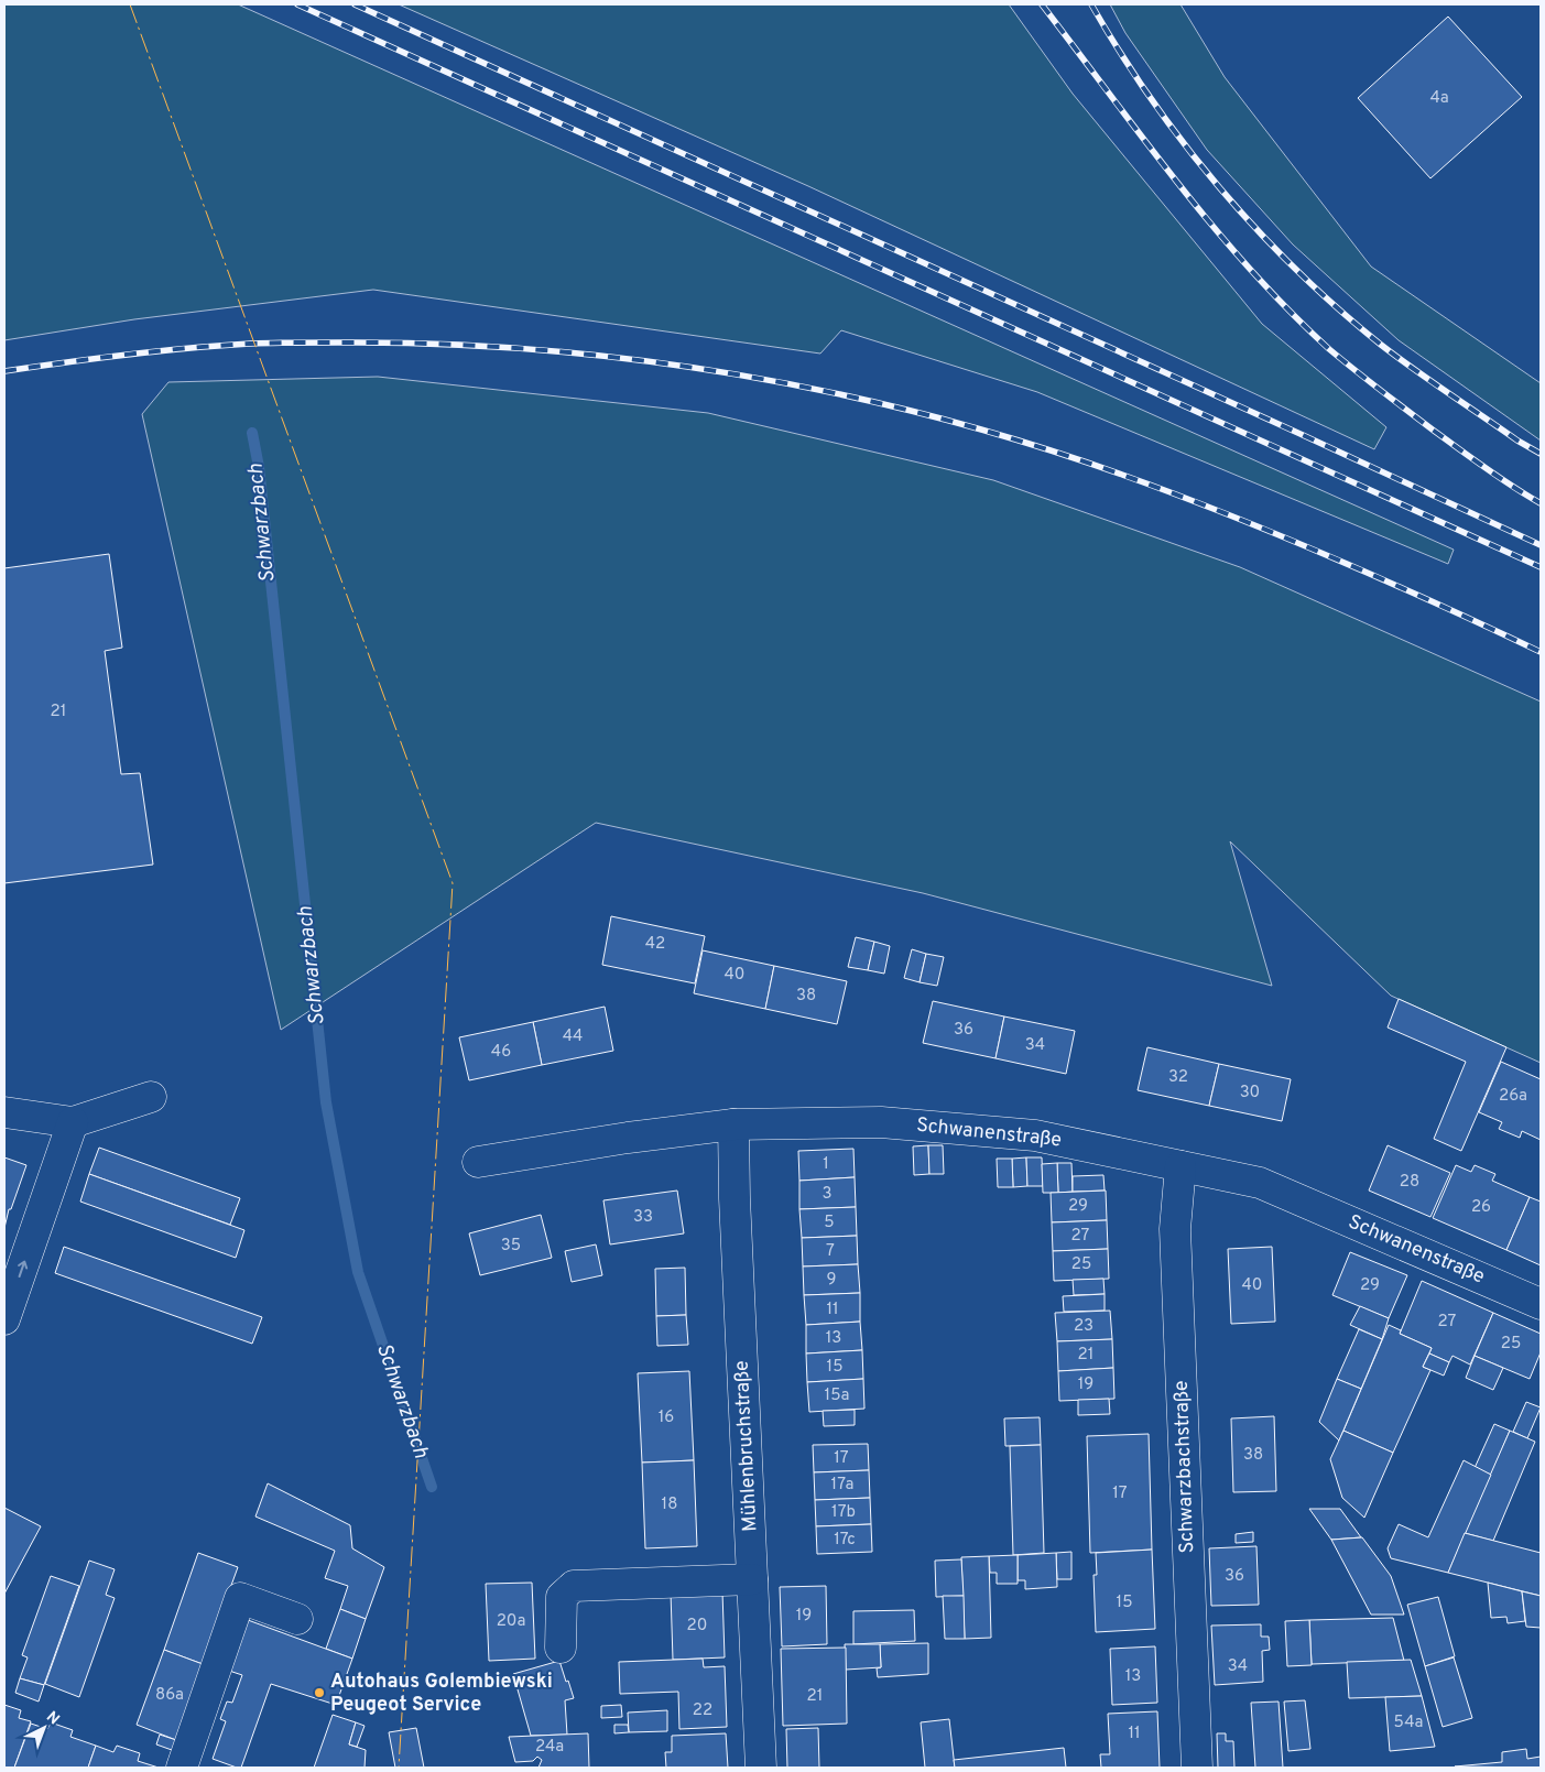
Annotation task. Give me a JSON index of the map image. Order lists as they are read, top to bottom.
{
  "streets": {
    "street": ["Schwanenstraße", "Mühlenbruchstraße", "Schwarzbachstraße"]
  },
  "crossings": [
    ["Schwanenstraße", "Mühlenbruchstraße"],
    ["Schwanenstraße", "Schwarzbachstraße"]
  ],
  "water": ["Schwarzbach"],
  "places": ["Autohaus Golembiewski Peugeot Service"],
  "house_numbers": [
    "4a",
    "21",
    "42",
    "40",
    "38",
    "36",
    "44",
    "34",
    "46",
    "32",
    "30",
    "26a",
    "1",
    "28",
    "3",
    "29",
    "26",
    "33",
    "5",
    "27",
    "35",
    "7",
    "25",
    "9",
    "40",
    "29",
    "11",
    "27",
    "23",
    "13",
    "25",
    "21",
    "15",
    "19",
    "15a",
    "16",
    "38",
    "17",
    "17a",
    "17",
    "18",
    "17b",
    "17c",
    "36",
    "15",
    "19",
    "20a",
    "20",
    "34",
    "13",
    "86a",
    "21",
    "22",
    "54a",
    "11",
    "24a"
  ],
  "north": "top right"
}
